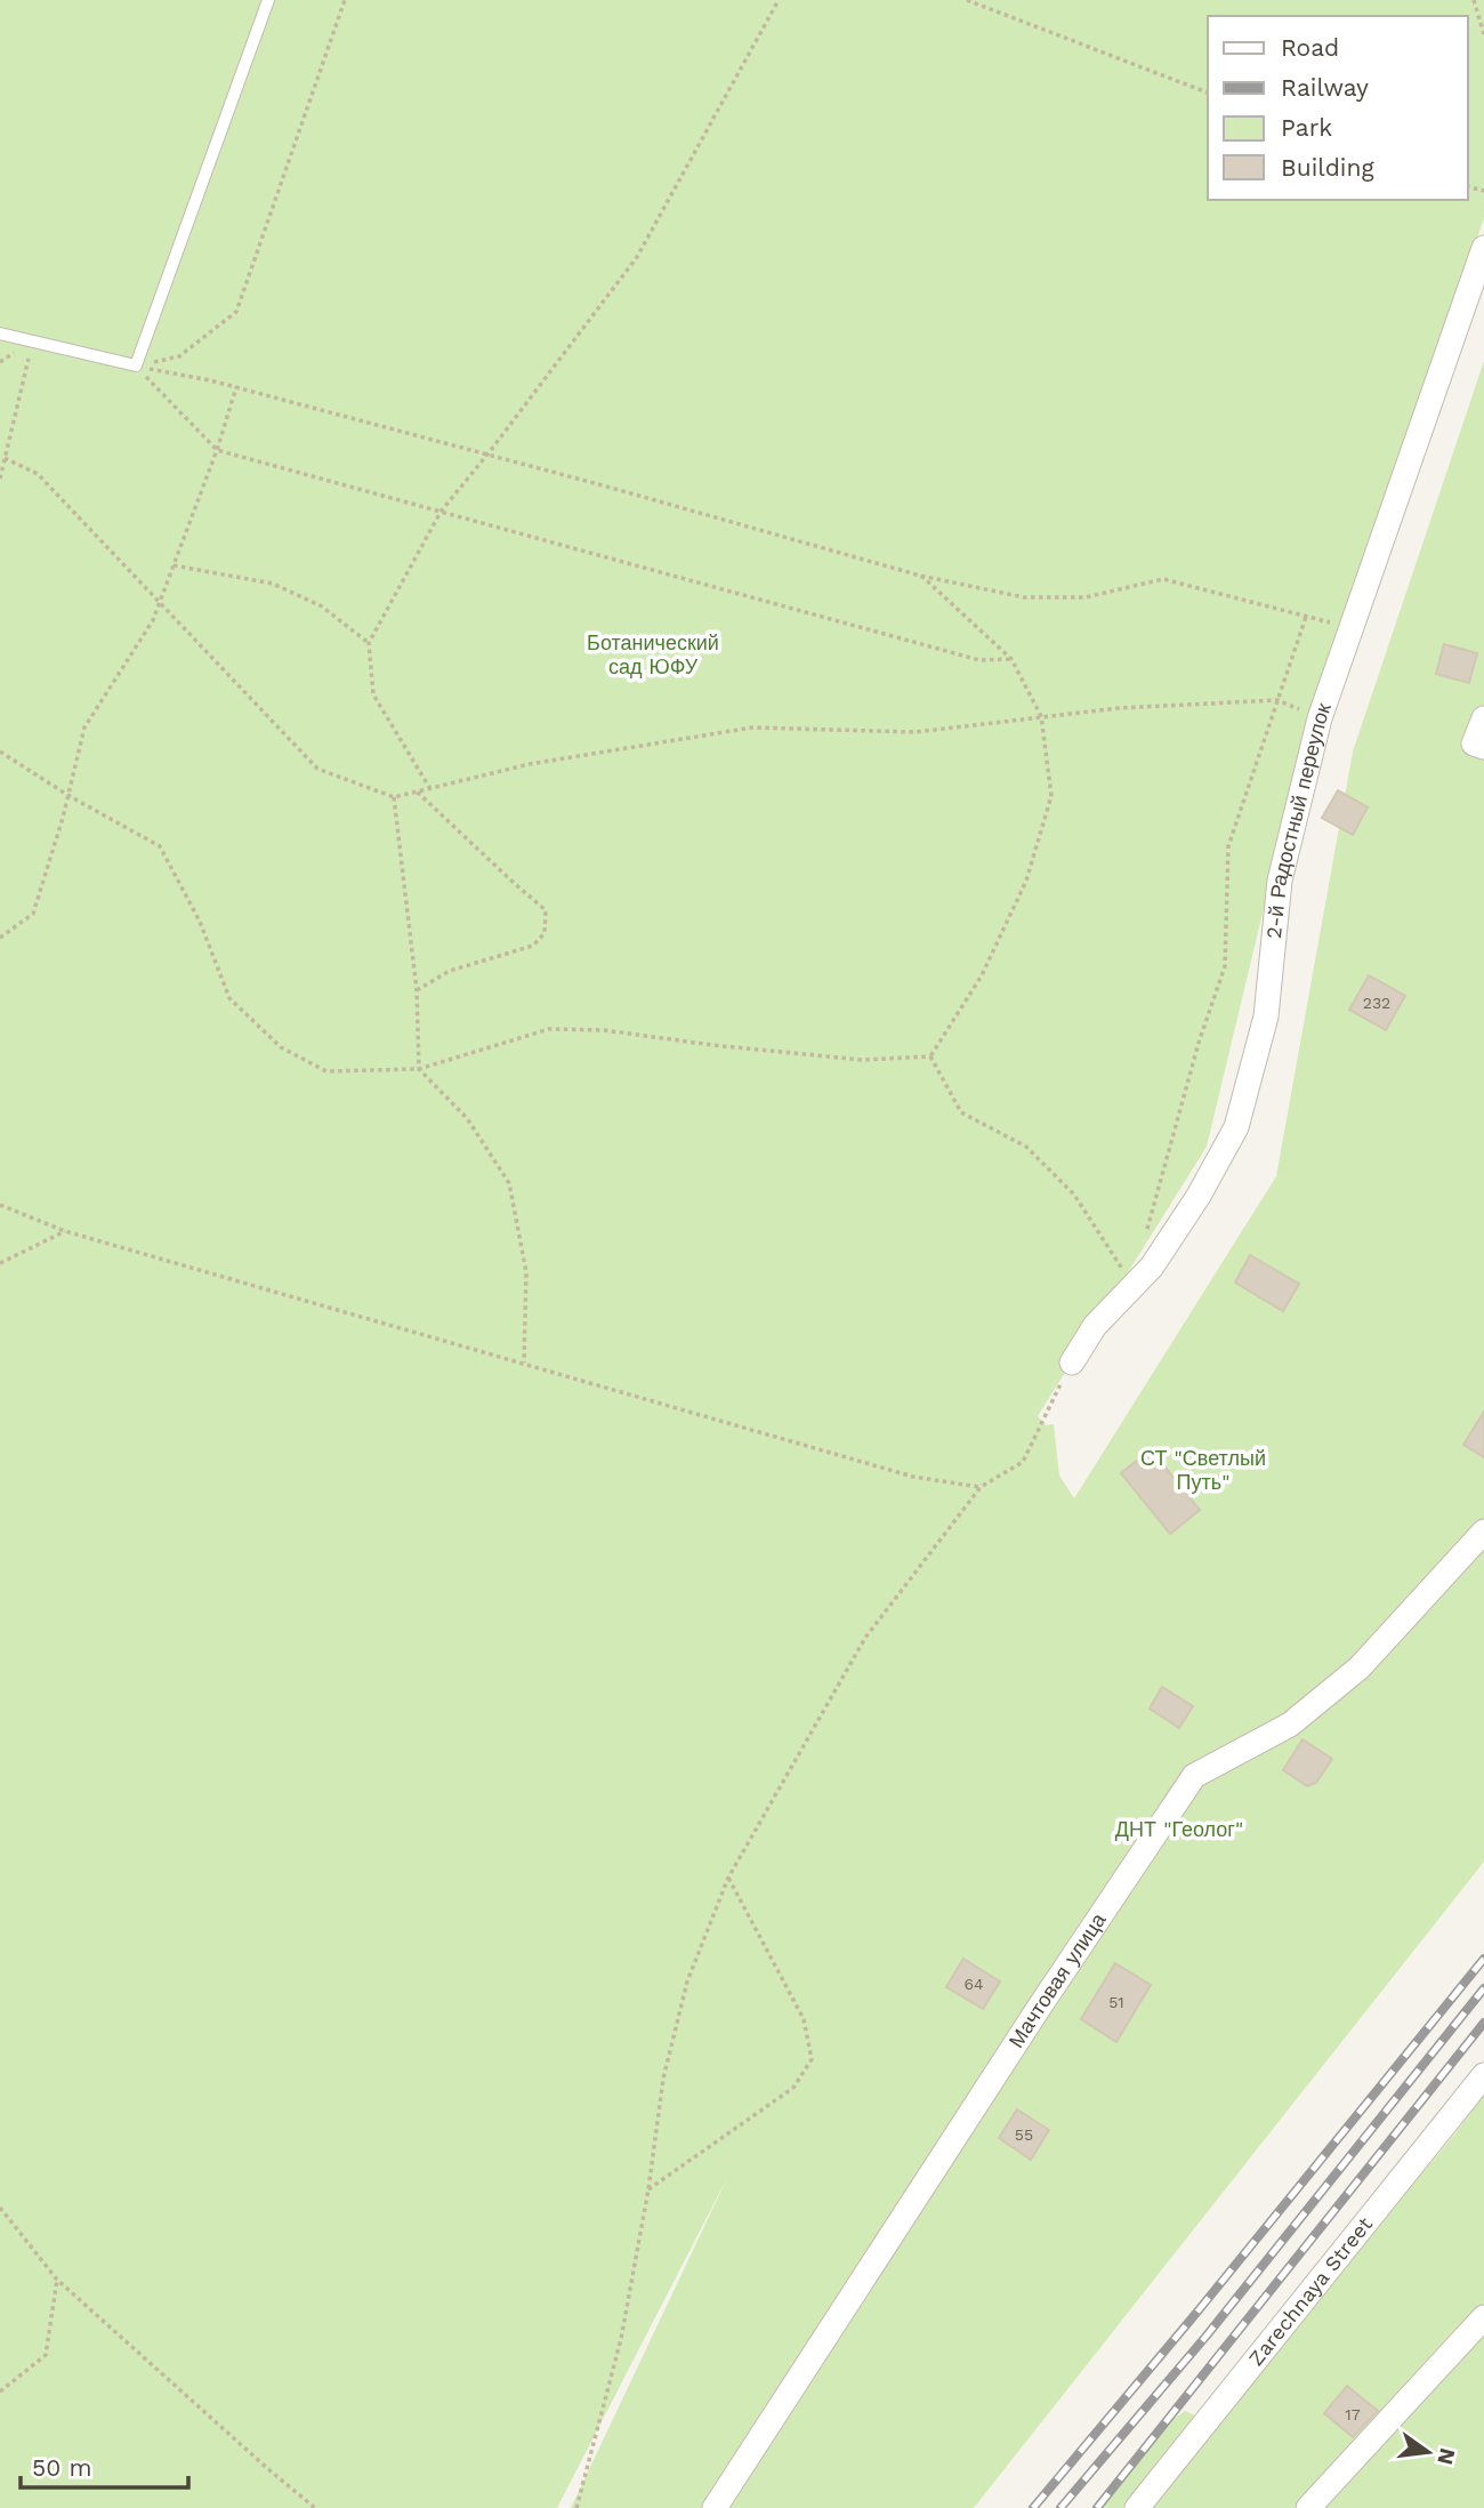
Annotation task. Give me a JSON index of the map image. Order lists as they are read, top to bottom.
{
  "streets": {
    "street": ["2-й Радостный переулок", "Мачтовая улица", "Zarechnaya Street"]
  },
  "parks": ["Ботанический сад ЮФУ", "СТ \"Светлый Путь\"", "ДНТ \"Геолог\""],
  "house_numbers": [
    "232",
    "64",
    "51",
    "55",
    "17"
  ],
  "legend": [
    "Road",
    "Railway",
    "Park",
    "Building"
  ],
  "scale_bar": "50 m",
  "north": "right"
}
